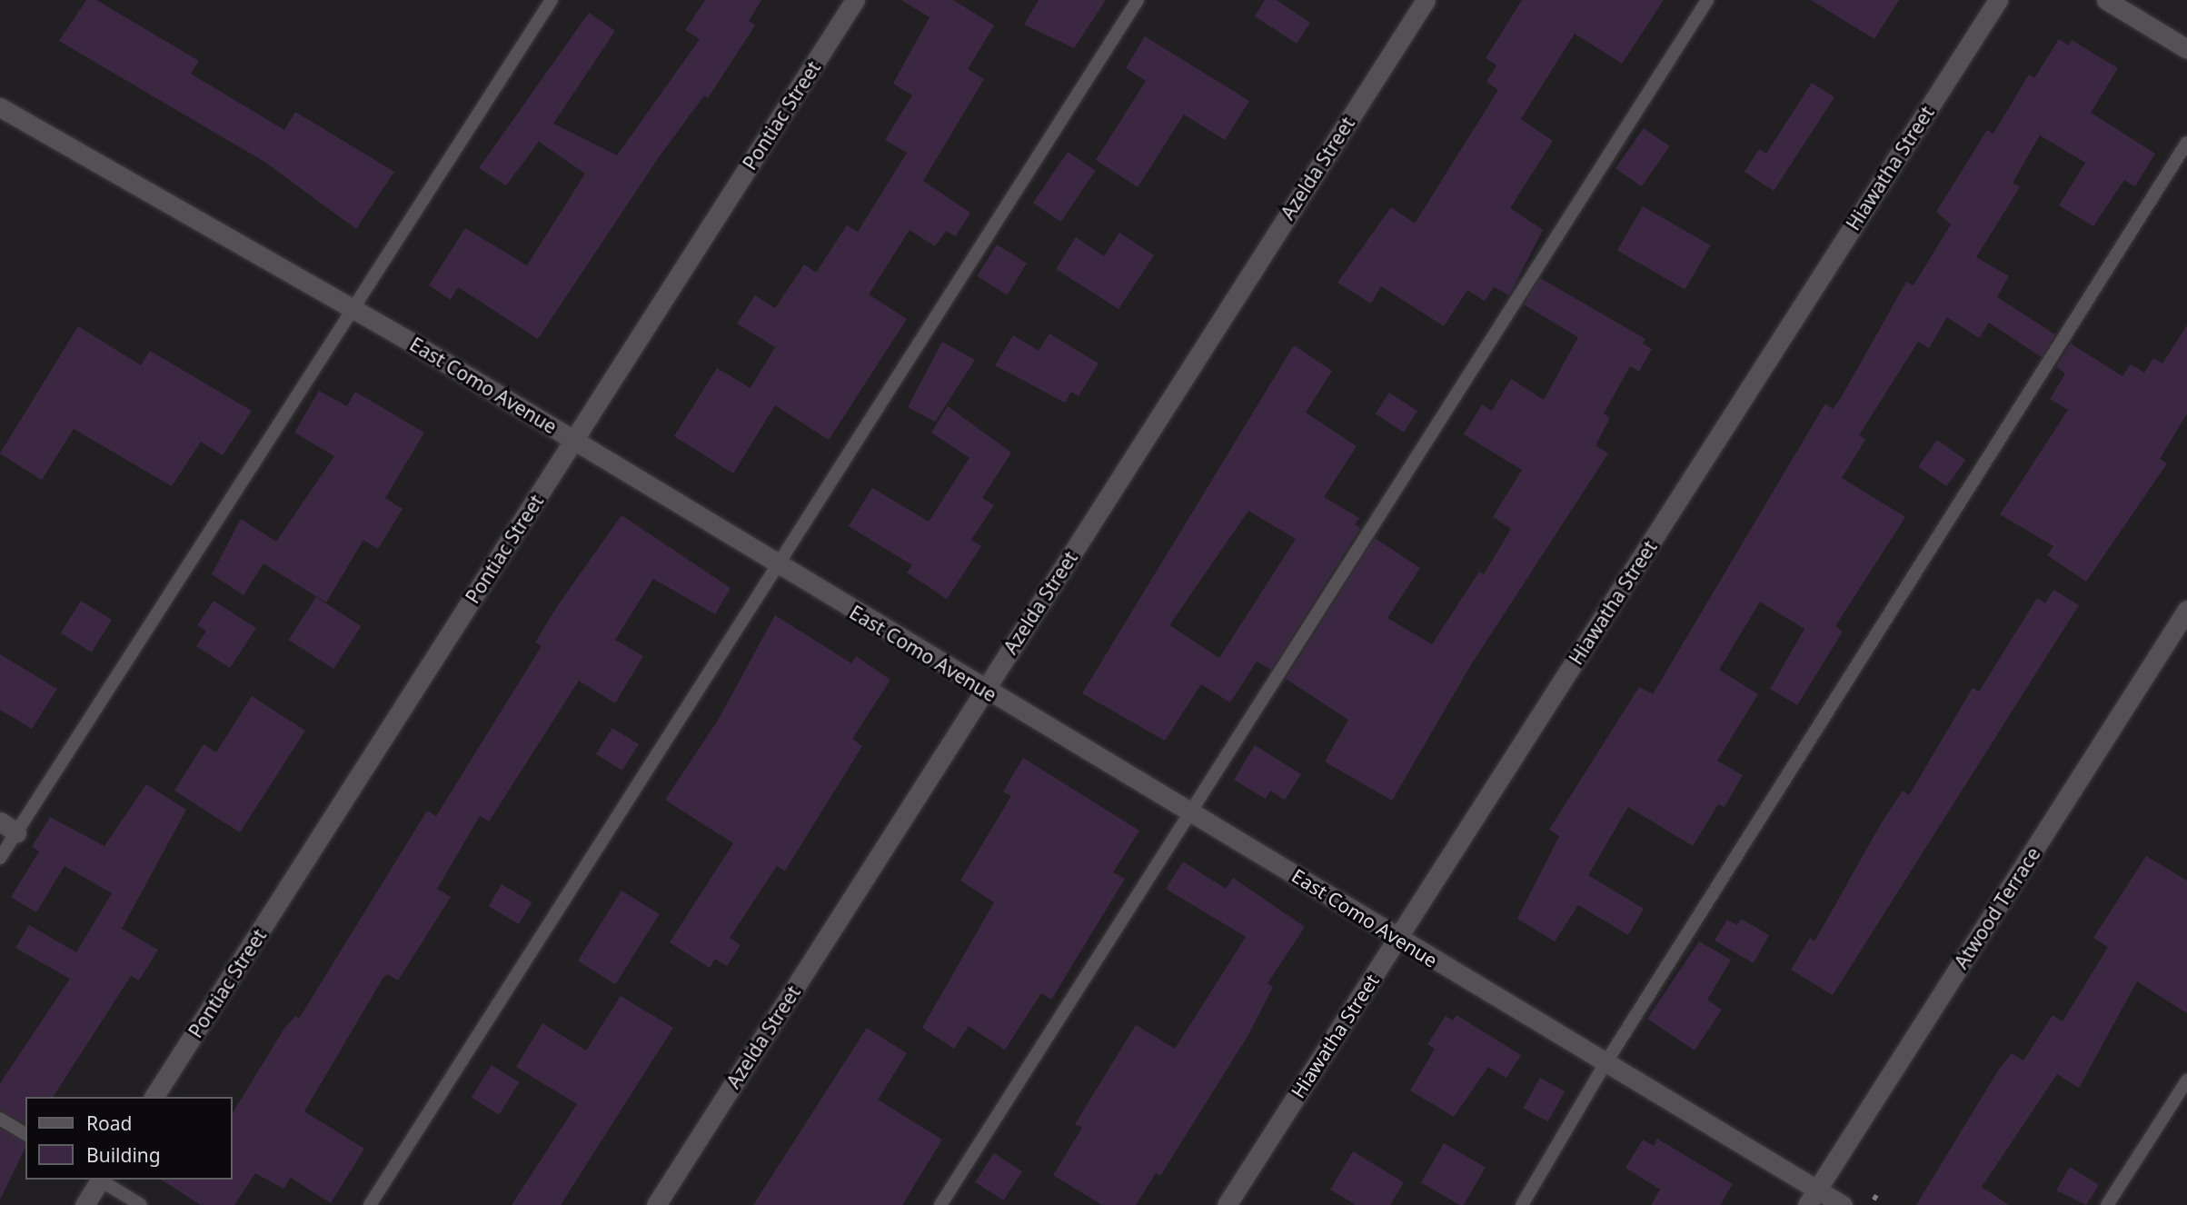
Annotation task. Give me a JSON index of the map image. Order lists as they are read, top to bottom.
{
  "streets": {
    "street": [
      "Pontiac Street",
      "Azelda Street",
      "Hiawatha Street",
      "East Como Avenue",
      "Atwood Terrace"
    ]
  },
  "crossings": [
    ["Pontiac Street", "East Como Avenue"],
    ["Azelda Street", "East Como Avenue"],
    ["Hiawatha Street", "East Como Avenue"],
    ["East Como Avenue", "Atwood Terrace"]
  ],
  "legend": ["Road", "Building"]
}
